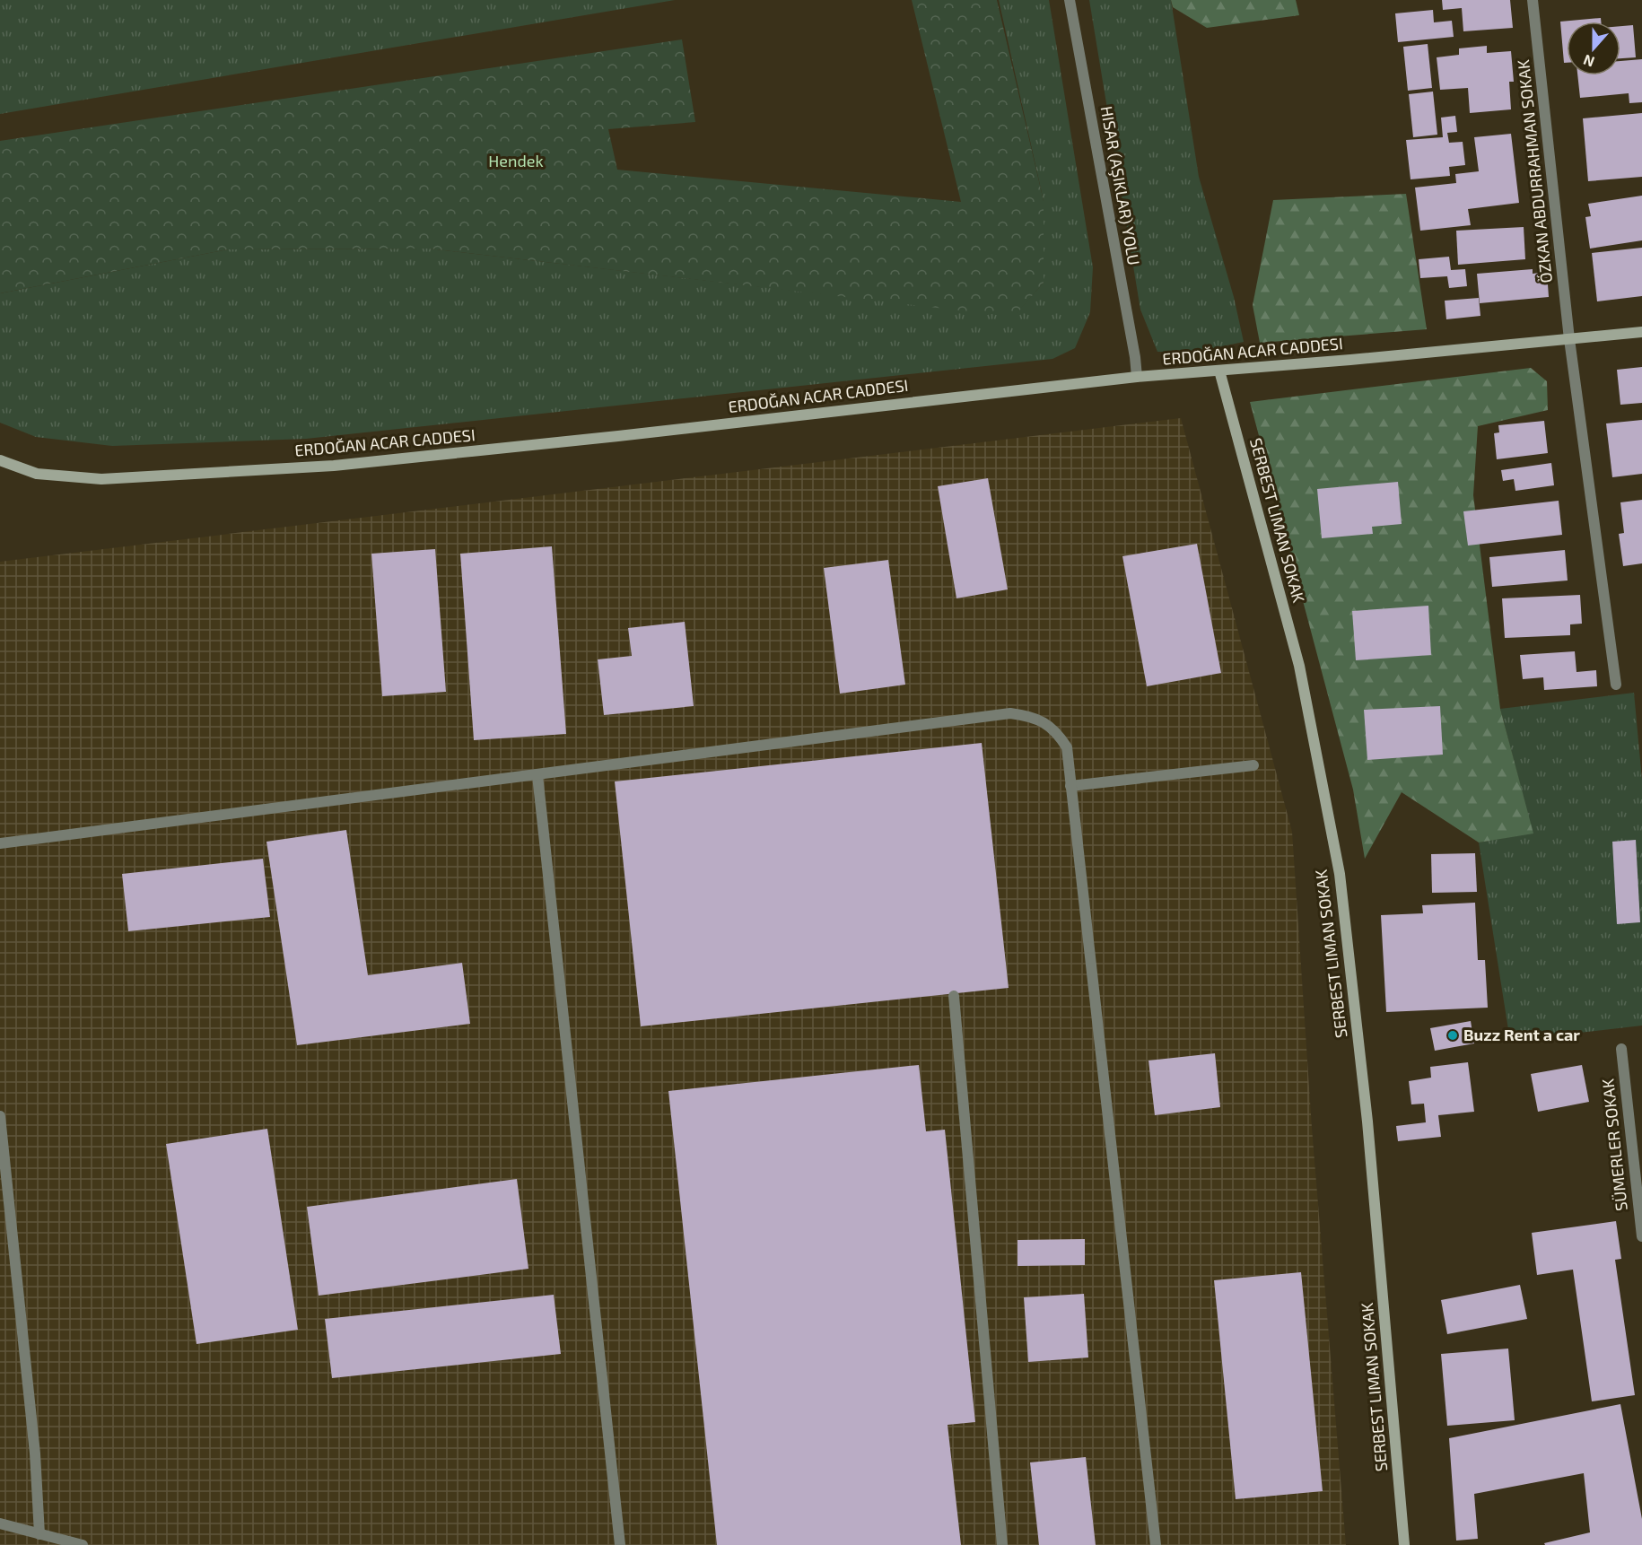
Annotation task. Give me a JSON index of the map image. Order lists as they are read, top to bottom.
{
  "streets": {
    "main road": ["ERDOĞAN ACAR CADDESI", "SERBEST LIMAN SOKAK"],
    "street": ["ÖZKAN ABDURRAHMAN SOKAK", "SÜMERLER SOKAK"]
  },
  "crossings": [
    ["ÖZKAN ABDURRAHMAN SOKAK", "ERDOĞAN ACAR CADDESI"],
    ["ERDOĞAN ACAR CADDESI", "SERBEST LIMAN SOKAK"]
  ],
  "parks": ["Hendek"],
  "places": ["Buzz Rent a car"],
  "north": "bottom"
}
